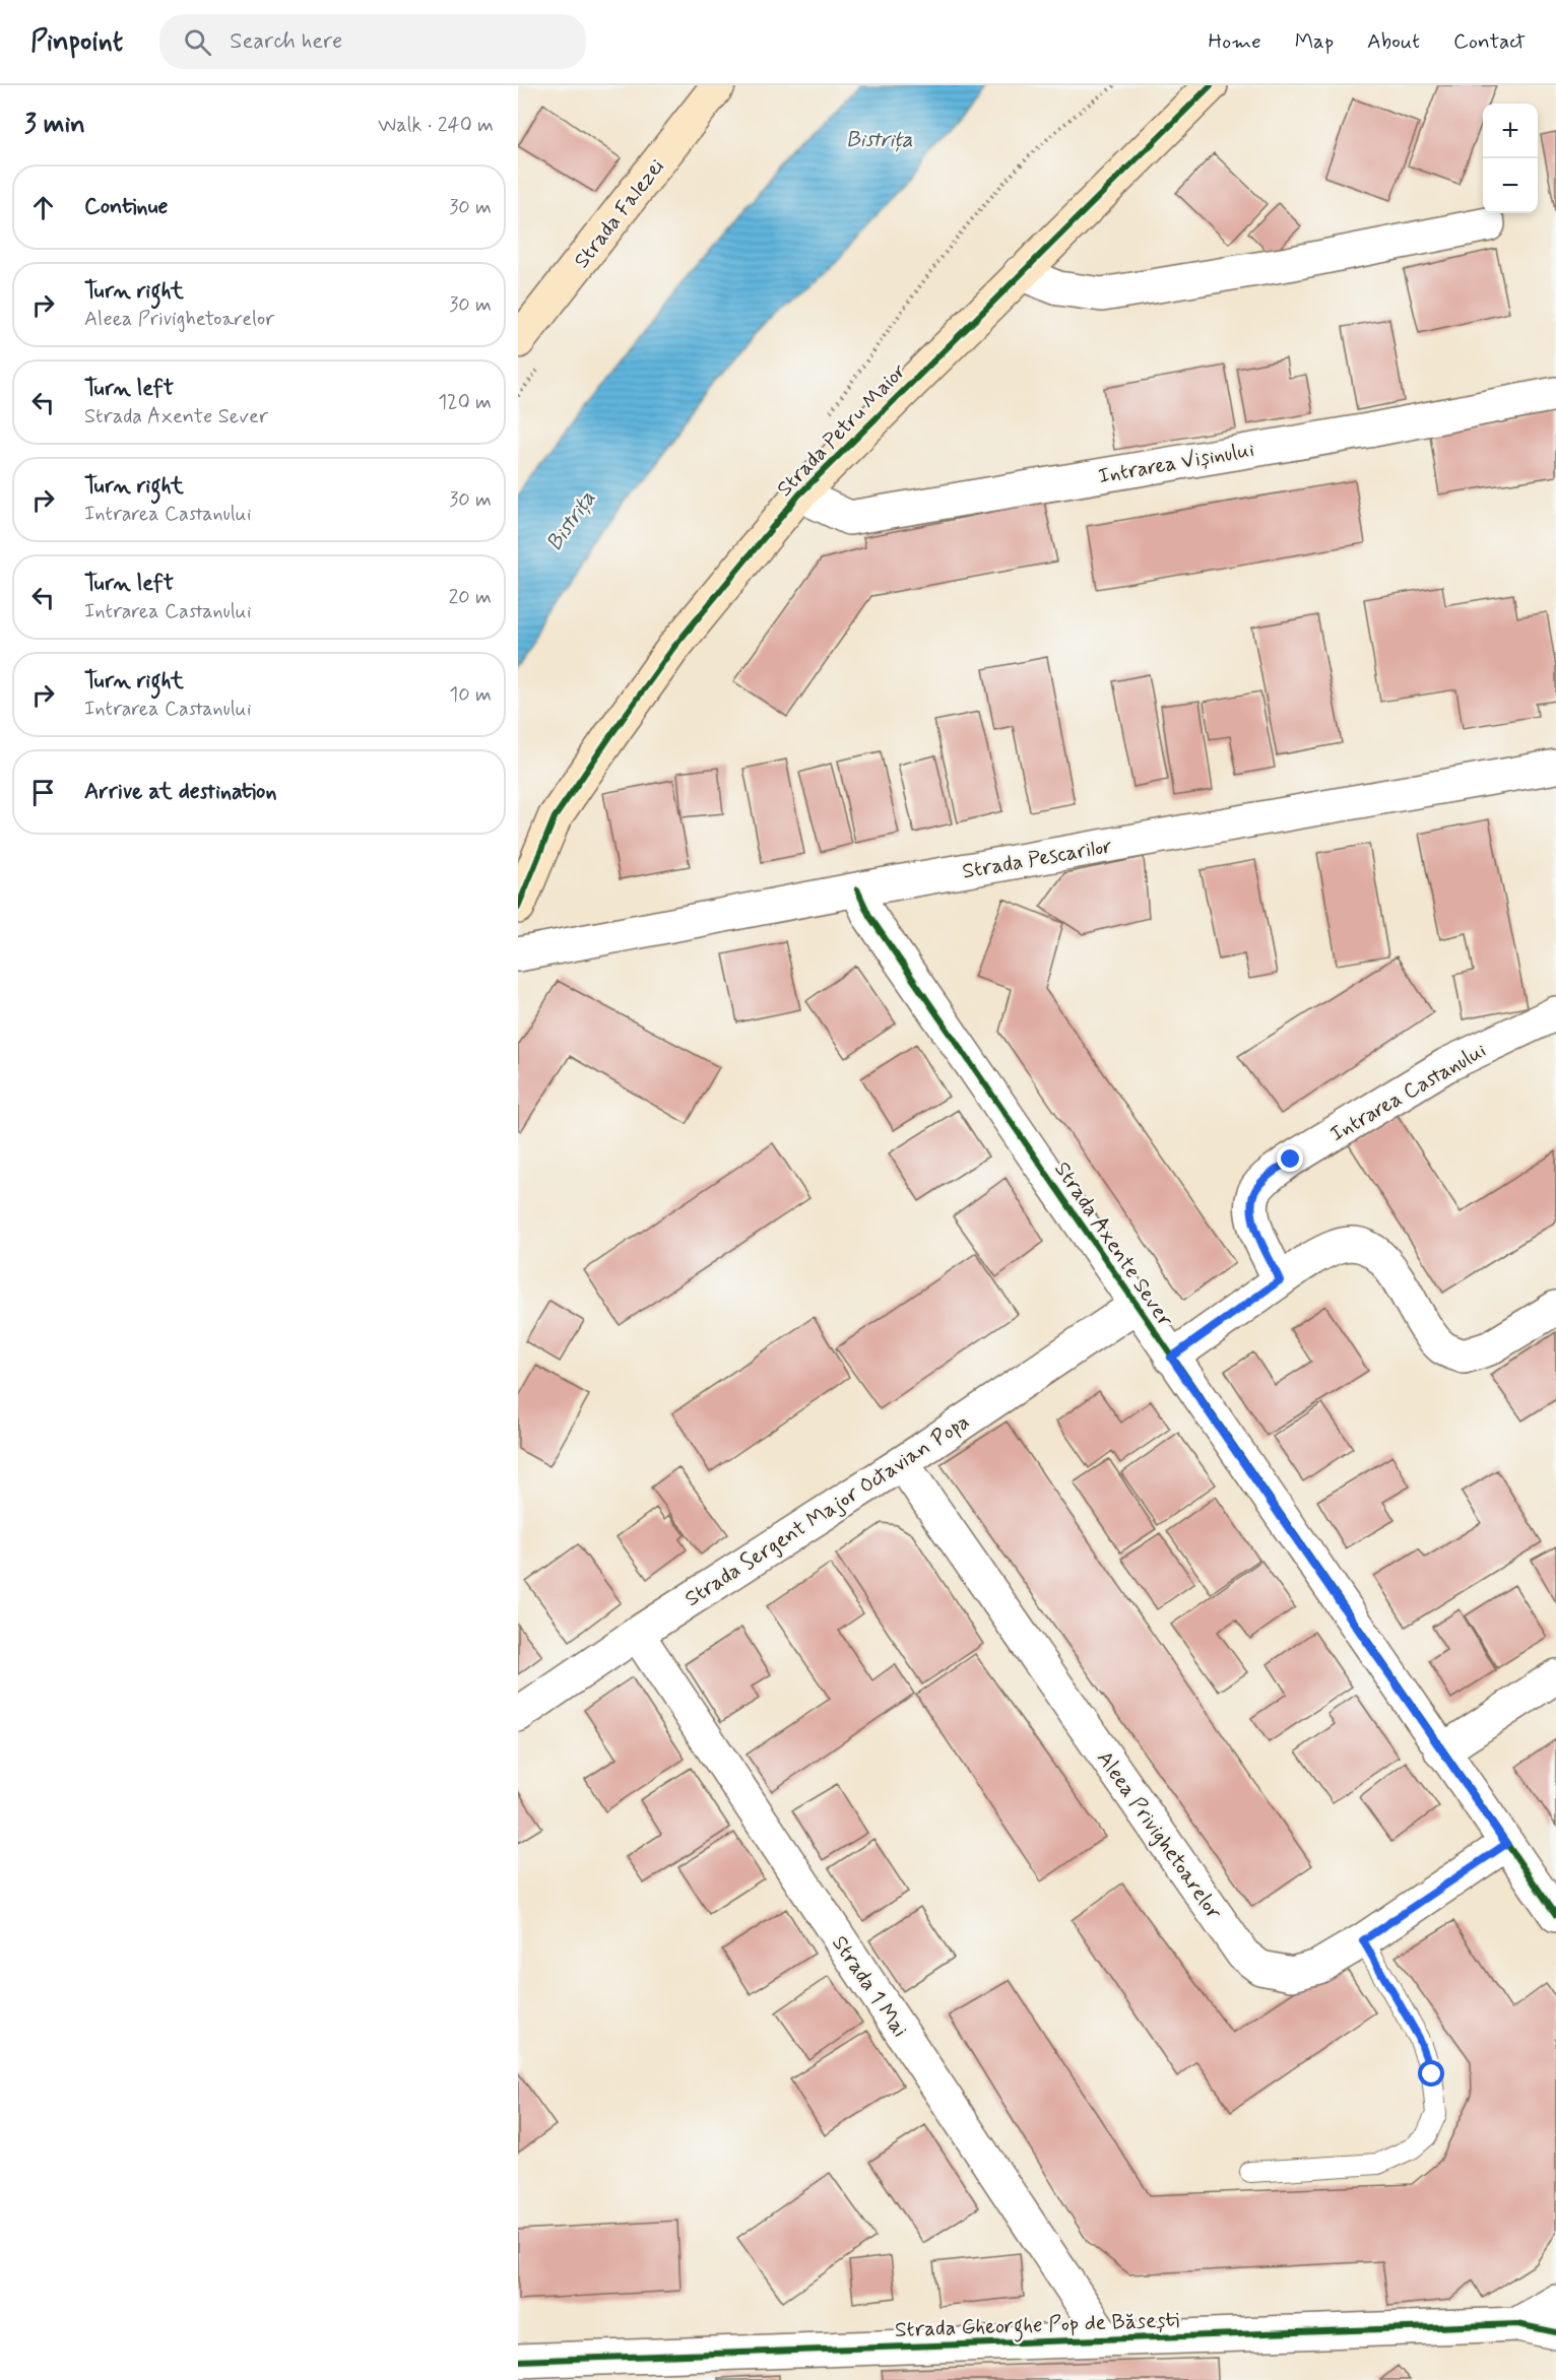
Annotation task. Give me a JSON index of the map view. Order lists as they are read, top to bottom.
{
  "streets": {
    "street": [
      "Strada Falezei",
      "Strada Petru Maior",
      "Intrarea Vișinului",
      "Strada Pescarilor",
      "Intrarea Castanului",
      "Strada Axente Sever",
      "Strada Sergent Major Octavian Popa",
      "Aleea Privighetoarelor",
      "Strada 1 Mai",
      "Strada Gheorghe Pop de Băsești"
    ]
  },
  "crossings": [
    ["Strada Petru Maior", "Intrarea Vișinului"],
    ["Strada Pescarilor", "Strada Axente Sever"],
    ["Strada Axente Sever", "Strada Sergent Major Octavian Popa"],
    ["Strada Axente Sever", "Aleea Privighetoarelor"],
    ["Strada Sergent Major Octavian Popa", "Aleea Privighetoarelor"],
    ["Strada Sergent Major Octavian Popa", "Strada 1 Mai"],
    ["Strada 1 Mai", "Strada Gheorghe Pop de Băsești"]
  ],
  "water": ["Bistrița"],
  "page": {
    "header": "Pinpoint",
    "search": "Search here",
    "nav": [
      "Home",
      "Map",
      "About",
      "Contact"
    ],
    "heading": ["3 min", "Walk · 240 m"],
    "map_buttons": ["+", "−"],
    "list": [
      ["Continue", "30 m"],
      ["Turn right", "Aleea Privighetoarelor", "30 m"],
      ["Turn left", "Strada Axente Sever", "120 m"],
      ["Turn right", "Intrarea Castanului", "30 m"],
      ["Turn left", "Intrarea Castanului", "20 m"],
      ["Turn right", "Intrarea Castanului", "10 m"],
      "Arrive at destination"
    ]
  }
}
